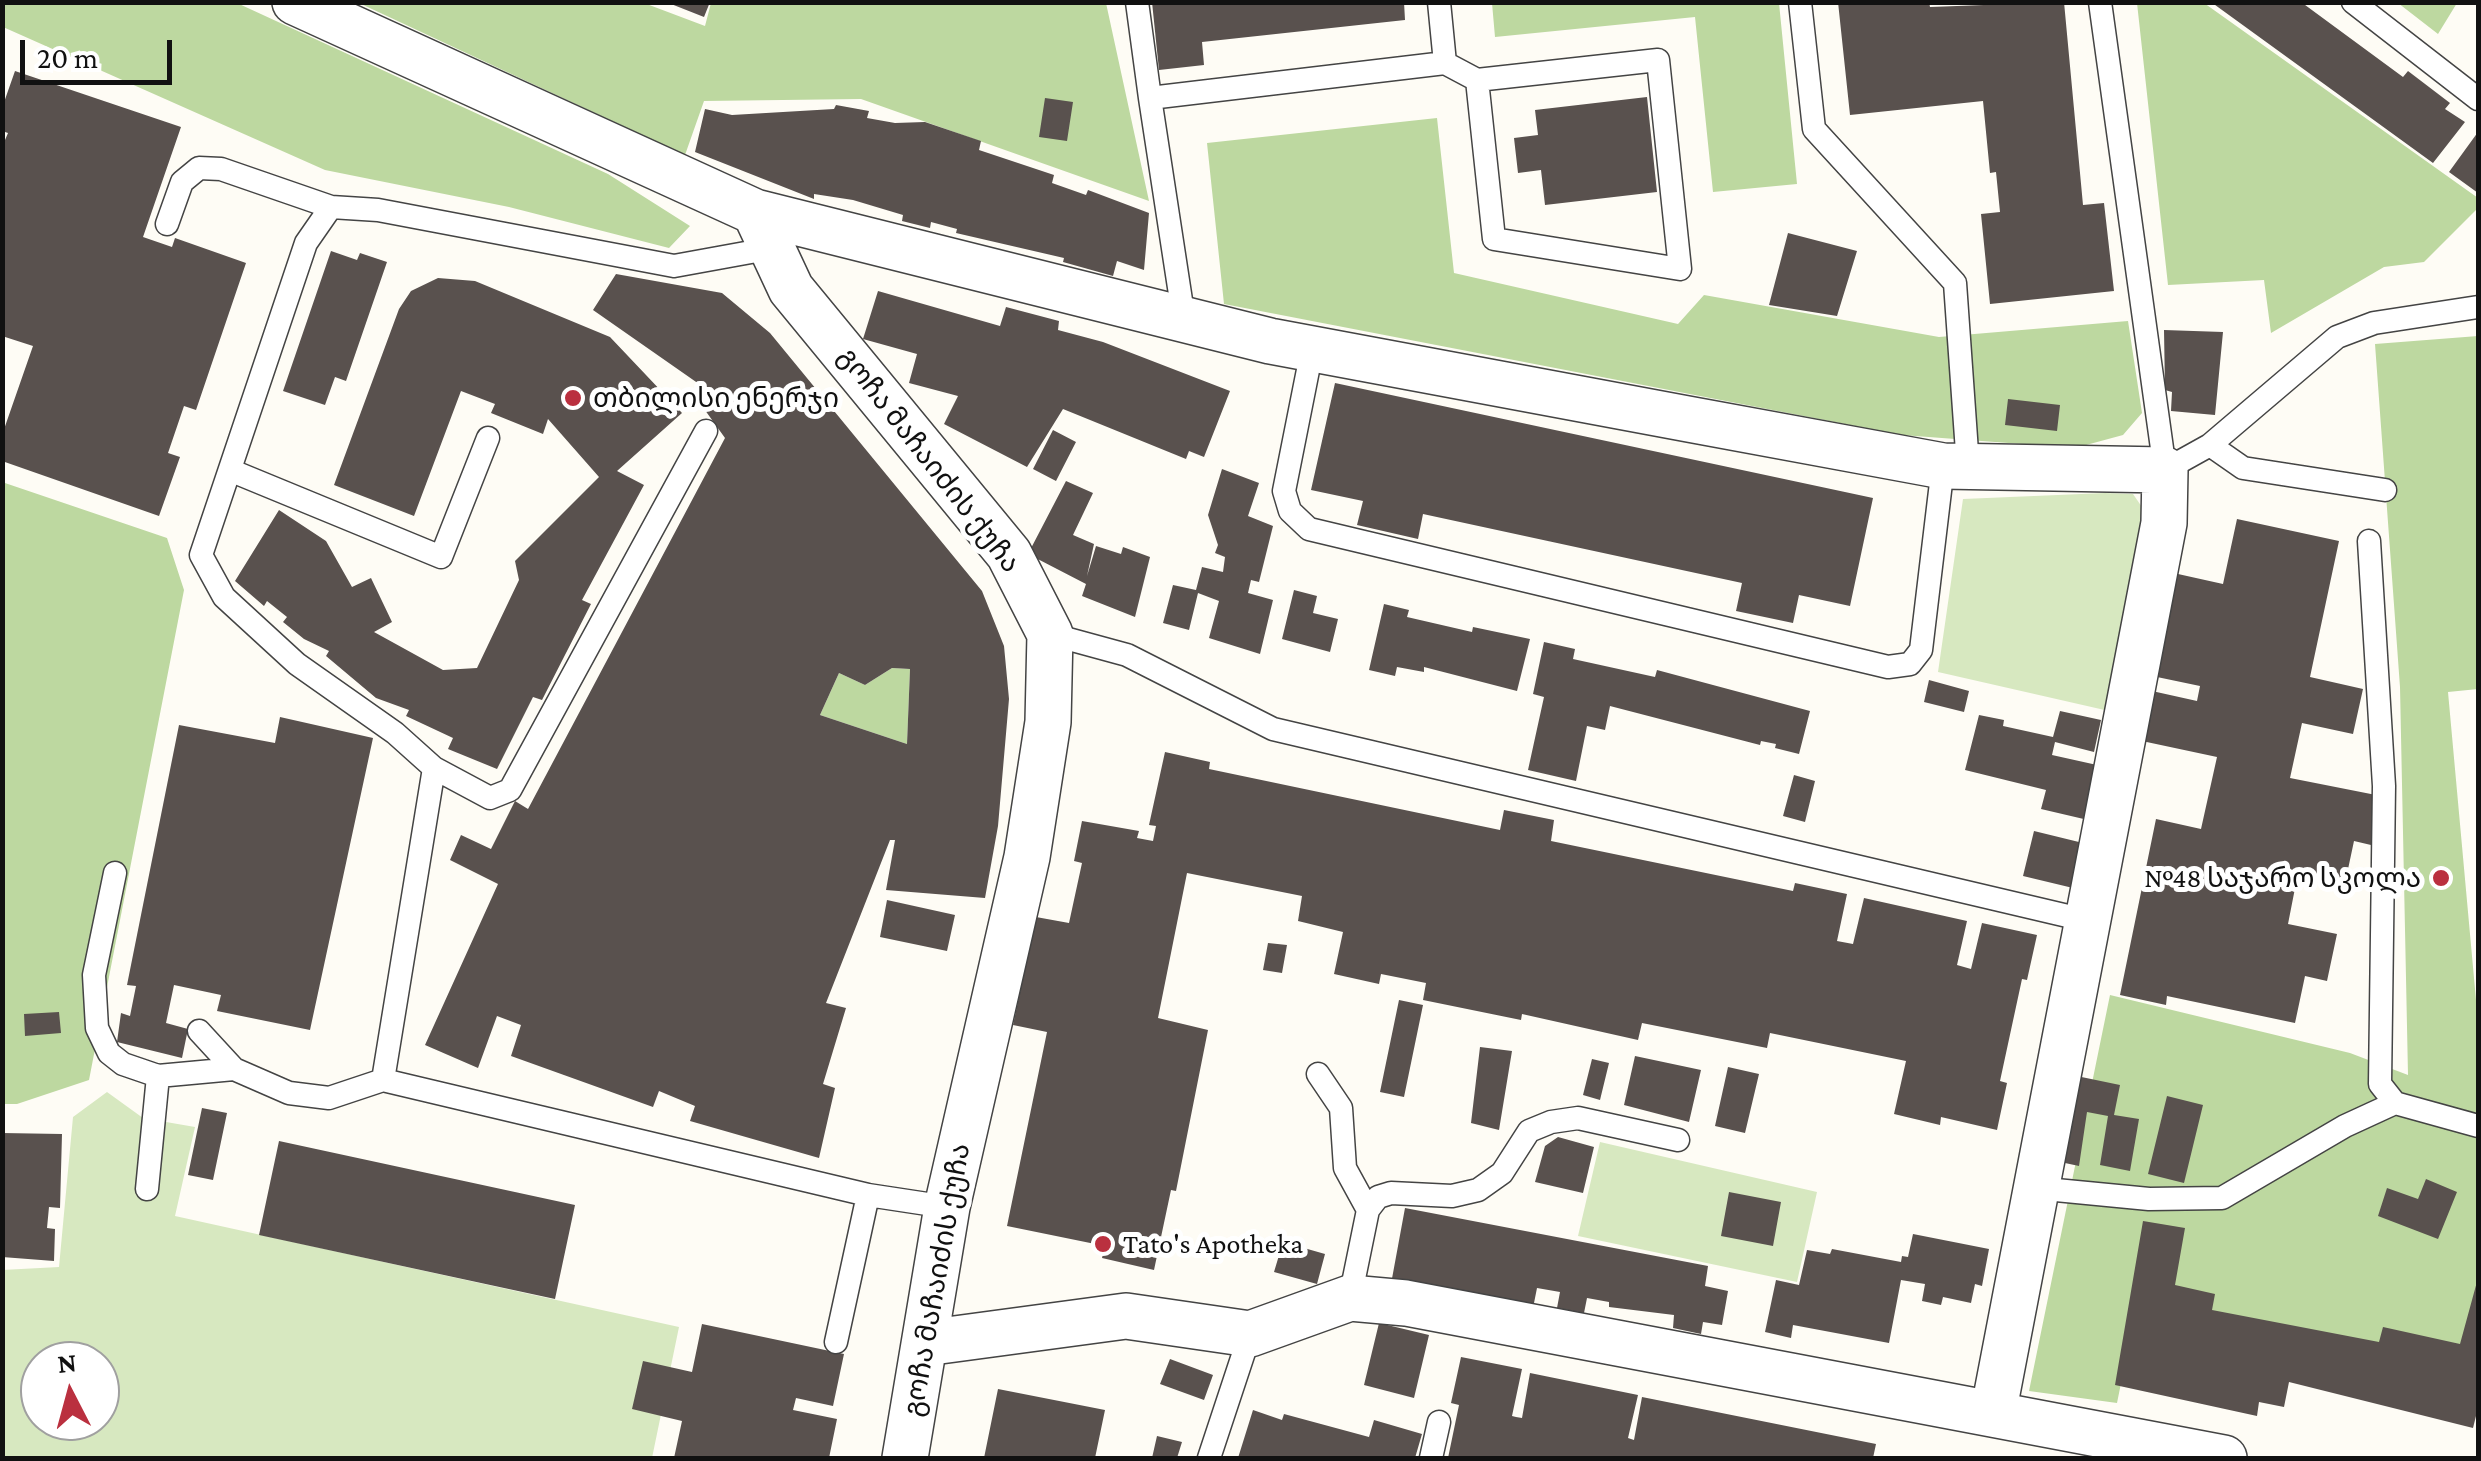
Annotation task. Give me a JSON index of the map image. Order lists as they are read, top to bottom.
{
  "streets": {
    "street": ["გოჩა მაჩაიძის ქუჩა"]
  },
  "places": ["თბილისი ენერჯი", "№48 საჯარო სკოლა", "Tato's Apotheka"],
  "scale_bar": "20 m",
  "north": "top"
}
